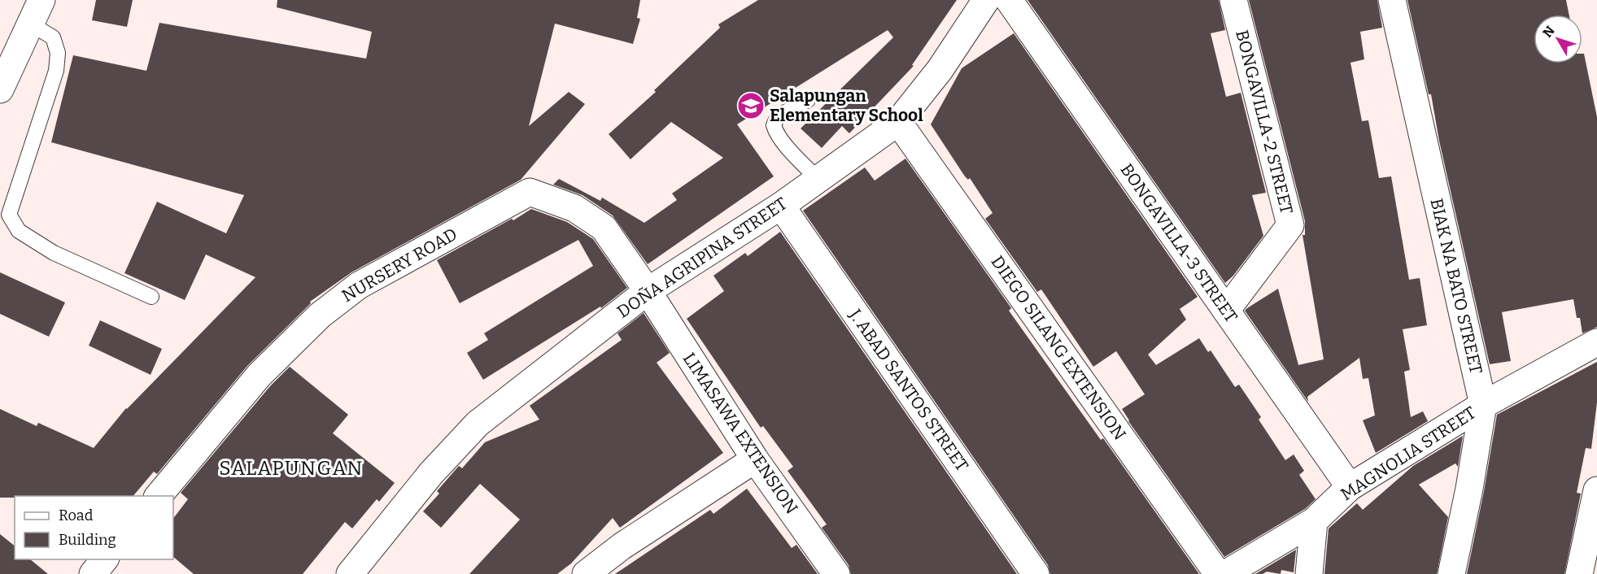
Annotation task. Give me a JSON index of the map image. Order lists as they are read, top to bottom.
{
  "streets": {
    "street": [
      "BONGAVILLA-2 STREET",
      "BONGAVILLA-3 STREET",
      "DOÑA AGRIPINA STREET",
      "NURSERY ROAD",
      "BIAK NA BATO STREET",
      "DIEGO SILANG EXTENSION",
      "J. ABAD SANTOS STREET",
      "LIMASAWA EXTENSION",
      "MAGNOLIA STREET"
    ]
  },
  "crossings": [
    ["BONGAVILLA-2 STREET", "BONGAVILLA-3 STREET"],
    ["BONGAVILLA-3 STREET", "MAGNOLIA STREET"],
    ["DOÑA AGRIPINA STREET", "NURSERY ROAD"],
    ["DOÑA AGRIPINA STREET", "DIEGO SILANG EXTENSION"],
    ["DOÑA AGRIPINA STREET", "J. ABAD SANTOS STREET"],
    ["DOÑA AGRIPINA STREET", "LIMASAWA EXTENSION"],
    ["NURSERY ROAD", "LIMASAWA EXTENSION"],
    ["BIAK NA BATO STREET", "MAGNOLIA STREET"]
  ],
  "districts": ["SALAPUNGAN"],
  "places": {
    "school or university": ["Salapungan Elementary School"]
  },
  "legend": ["Road", "Building"],
  "north": "top left"
}
